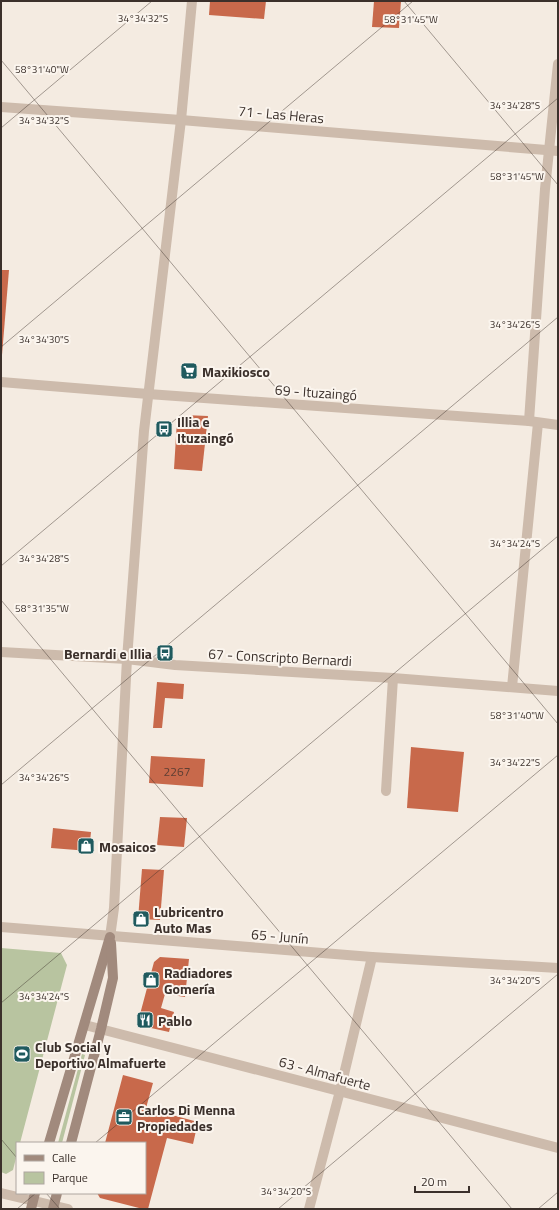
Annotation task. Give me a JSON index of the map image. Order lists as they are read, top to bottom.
{
  "streets": {
    "street": [
      "71 - Las Heras",
      "69 - Ituzaingó",
      "67 - Conscripto Bernardi",
      "65 - Junín",
      "63 - Almafuerte"
    ]
  },
  "places": {
    "supermarket": ["Maxikiosco"],
    "bus stop": ["Illia e Ituzaingó", "Bernardi e Illia"],
    "shop": ["Mosaicos", "Lubricentro Auto Mas", "Radiadores Gomería"],
    "restaurant": ["Pablo"],
    "sports": ["Club Social y Deportivo Almafuerte"],
    "office": ["Carlos Di Menna Propiedades"]
  },
  "house_numbers": ["2267"],
  "legend": ["Calle", "Parque"],
  "scale_bar": "20 m",
  "coordinates": [
    "34°34'32\"S",
    "58°31'45\"W",
    "58°31'40\"W",
    "34°34'28\"S",
    "34°34'26\"S",
    "34°34'30\"S",
    "34°34'24\"S",
    "58°31'35\"W",
    "34°34'22\"S",
    "34°34'20\"S"
  ]
}
